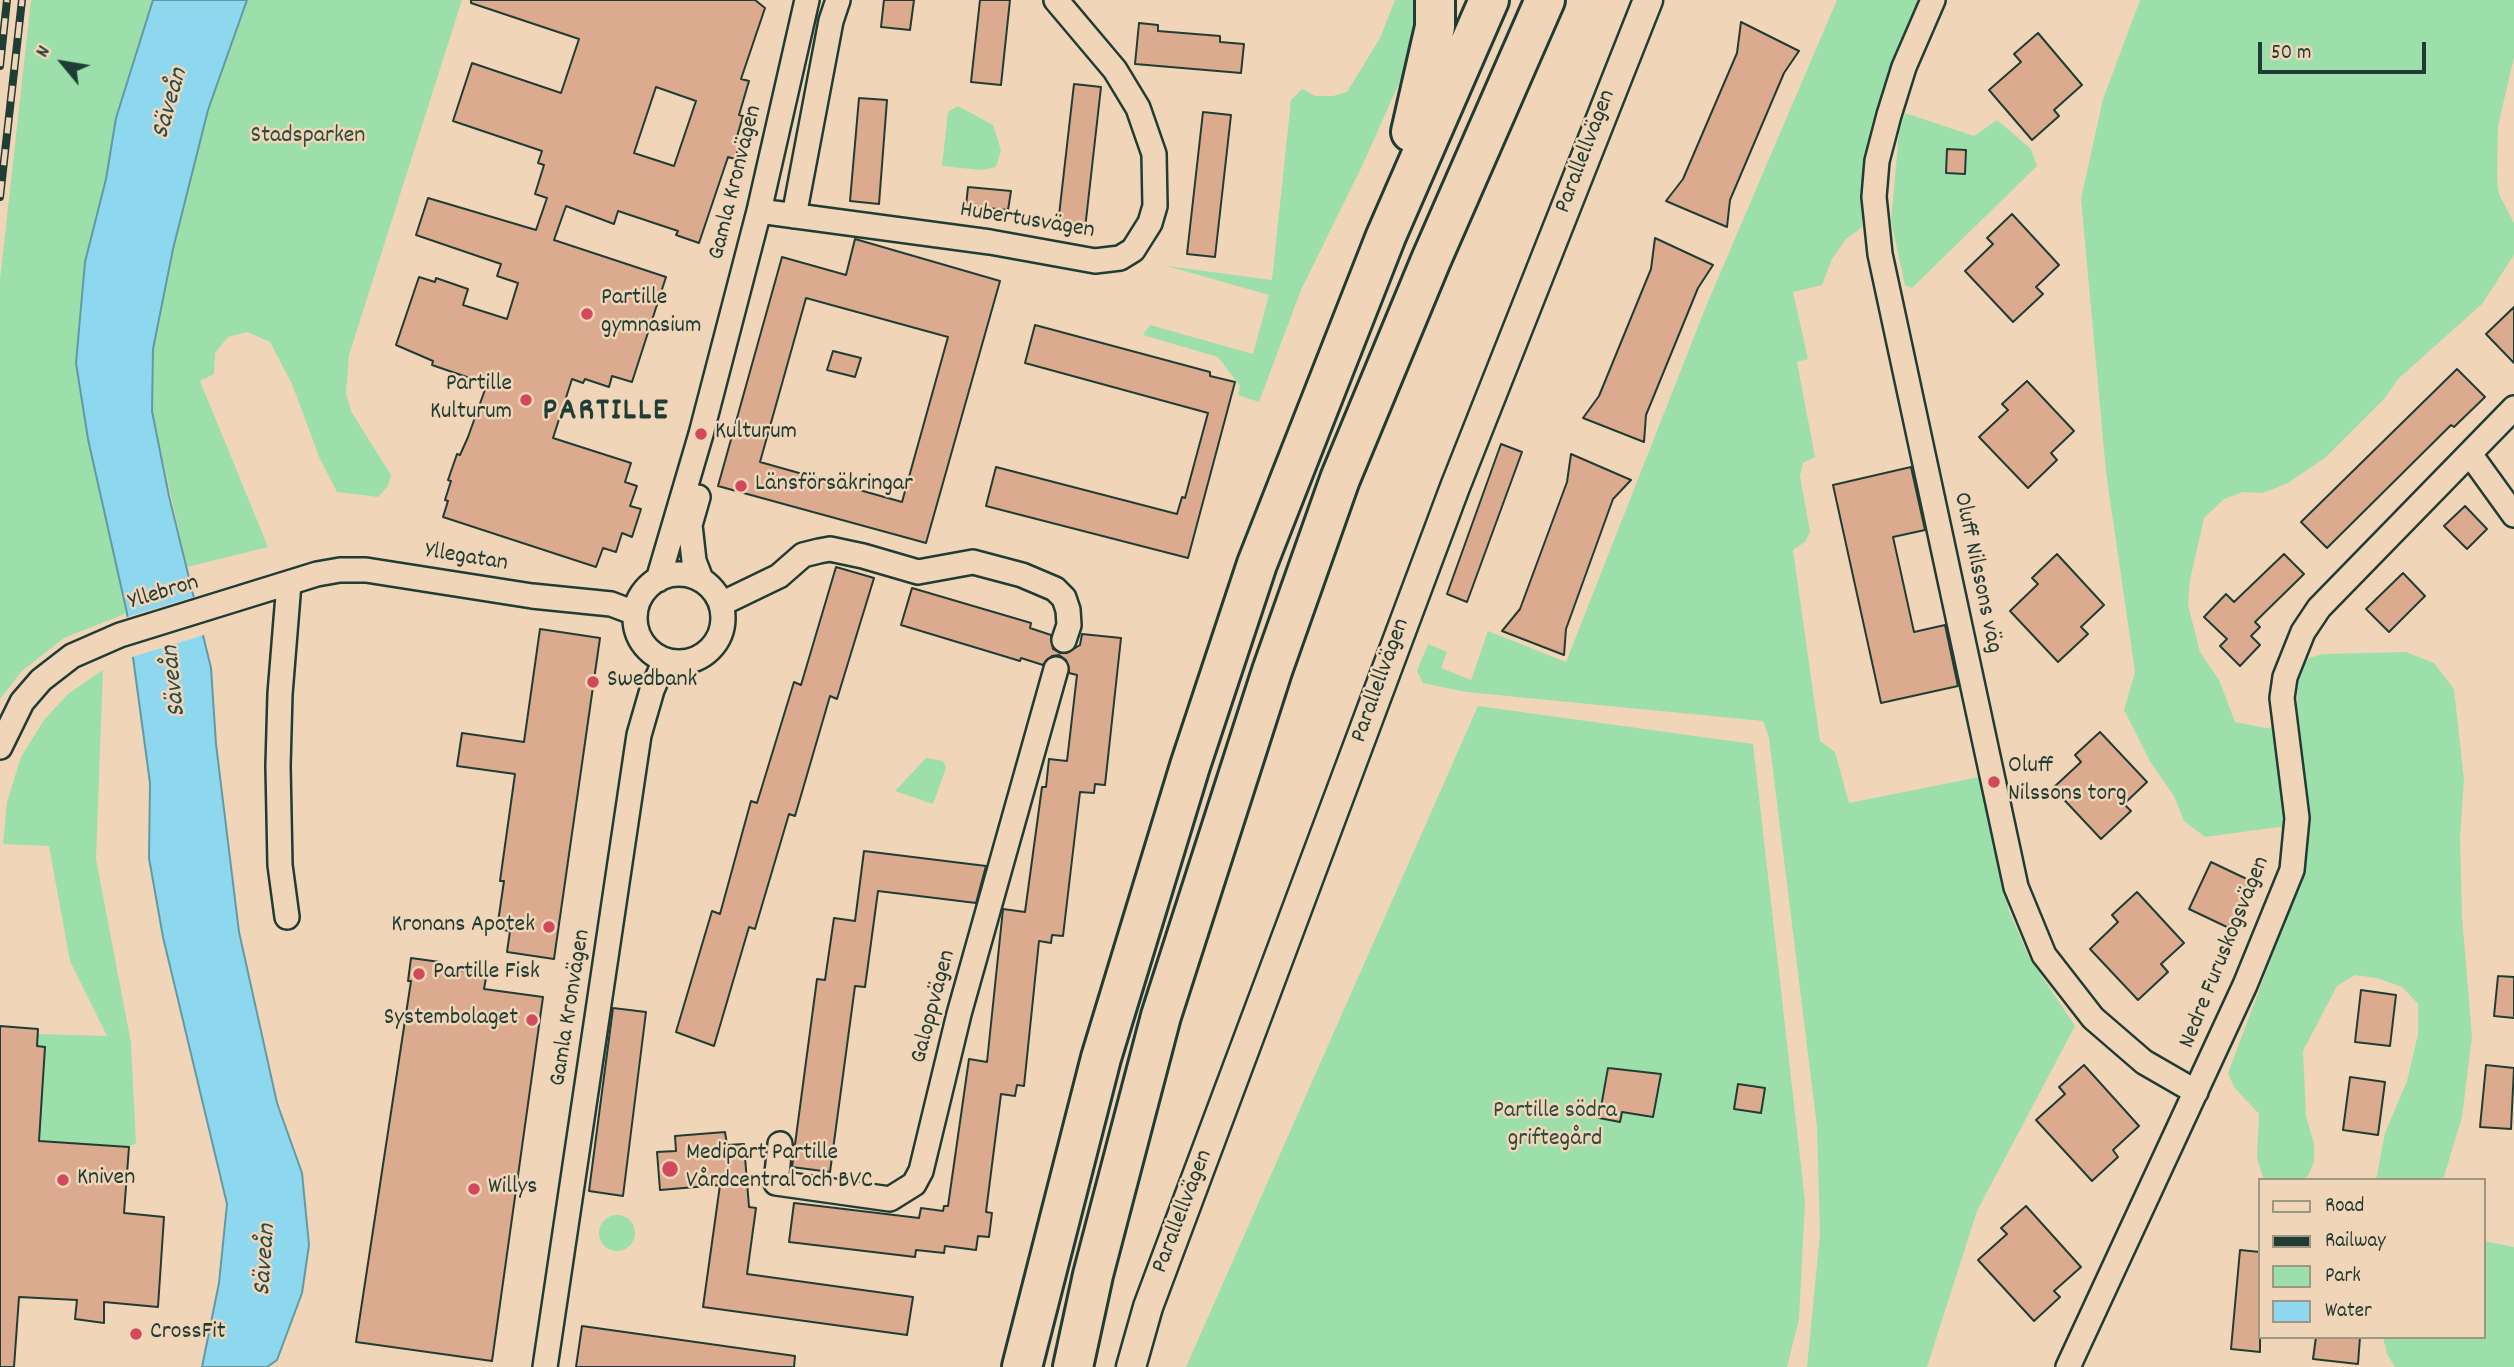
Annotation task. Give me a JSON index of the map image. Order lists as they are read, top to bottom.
{
  "streets": {
    "street": [
      "Parallellvägen",
      "Gamla Kronvägen",
      "Hubertusvägen",
      "Yllegatan",
      "Oluff Nilssons väg",
      "Yllebron",
      "Nedre Furuskogsvägen",
      "Galoppvägen"
    ]
  },
  "crossings": [
    ["Gamla Kronvägen", "Hubertusvägen"],
    ["Gamla Kronvägen", "Yllegatan"],
    ["Yllegatan", "Yllebron"],
    ["Oluff Nilssons väg", "Nedre Furuskogsvägen"]
  ],
  "districts": ["PARTILLE"],
  "water": ["Säveån"],
  "parks": ["Stadsparken", "Partille södra griftegård"],
  "places": [
    "Partille gymnasium",
    "Partille Kulturum",
    "Kulturum",
    "Länsförsäkringar",
    "Swedbank",
    "Oluff Nilssons torg",
    "Kronans Apotek",
    "Partille Fisk",
    "Systembolaget",
    "Medipart Partille Vårdcentral och BVC",
    "Kniven",
    "Willys",
    "CrossFit"
  ],
  "legend": [
    "Road",
    "Railway",
    "Park",
    "Water"
  ],
  "scale_bar": "50 m",
  "north": "top left"
}
